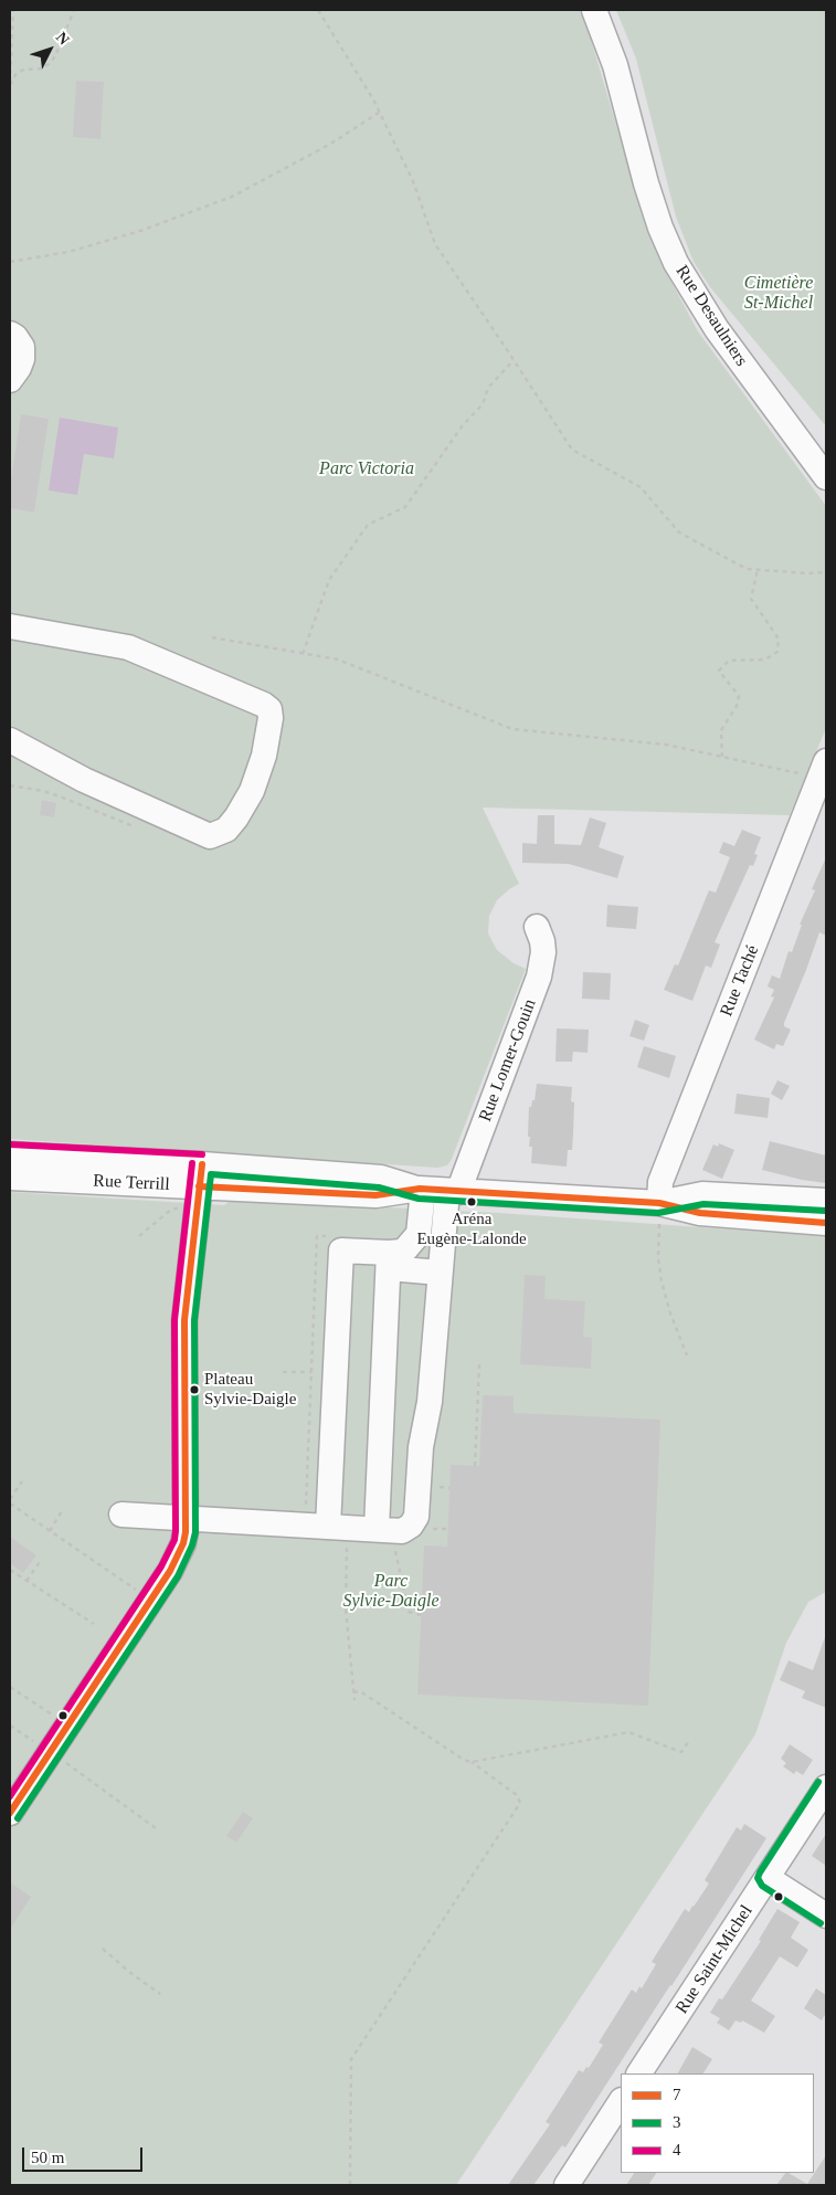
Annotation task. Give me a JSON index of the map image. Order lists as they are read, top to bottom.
{
  "streets": {
    "street": [
      "Rue Desaulniers",
      "Rue Taché",
      "Rue Lomer-Gouin",
      "Rue Terrill",
      "Rue Saint-Michel"
    ]
  },
  "crossings": [
    ["Rue Taché", "Rue Terrill"],
    ["Rue Lomer-Gouin", "Rue Terrill"]
  ],
  "parks": ["Cimetière St-Michel", "Parc Victoria", "Parc Sylvie-Daigle"],
  "places": ["Aréna Eugène-Lalonde", "Plateau Sylvie-Daigle"],
  "lines": ["transit line 4", "transit line 7", "transit line 3"],
  "legend": ["7", "3", "4"],
  "scale_bar": "50 m",
  "north": "top right"
}
